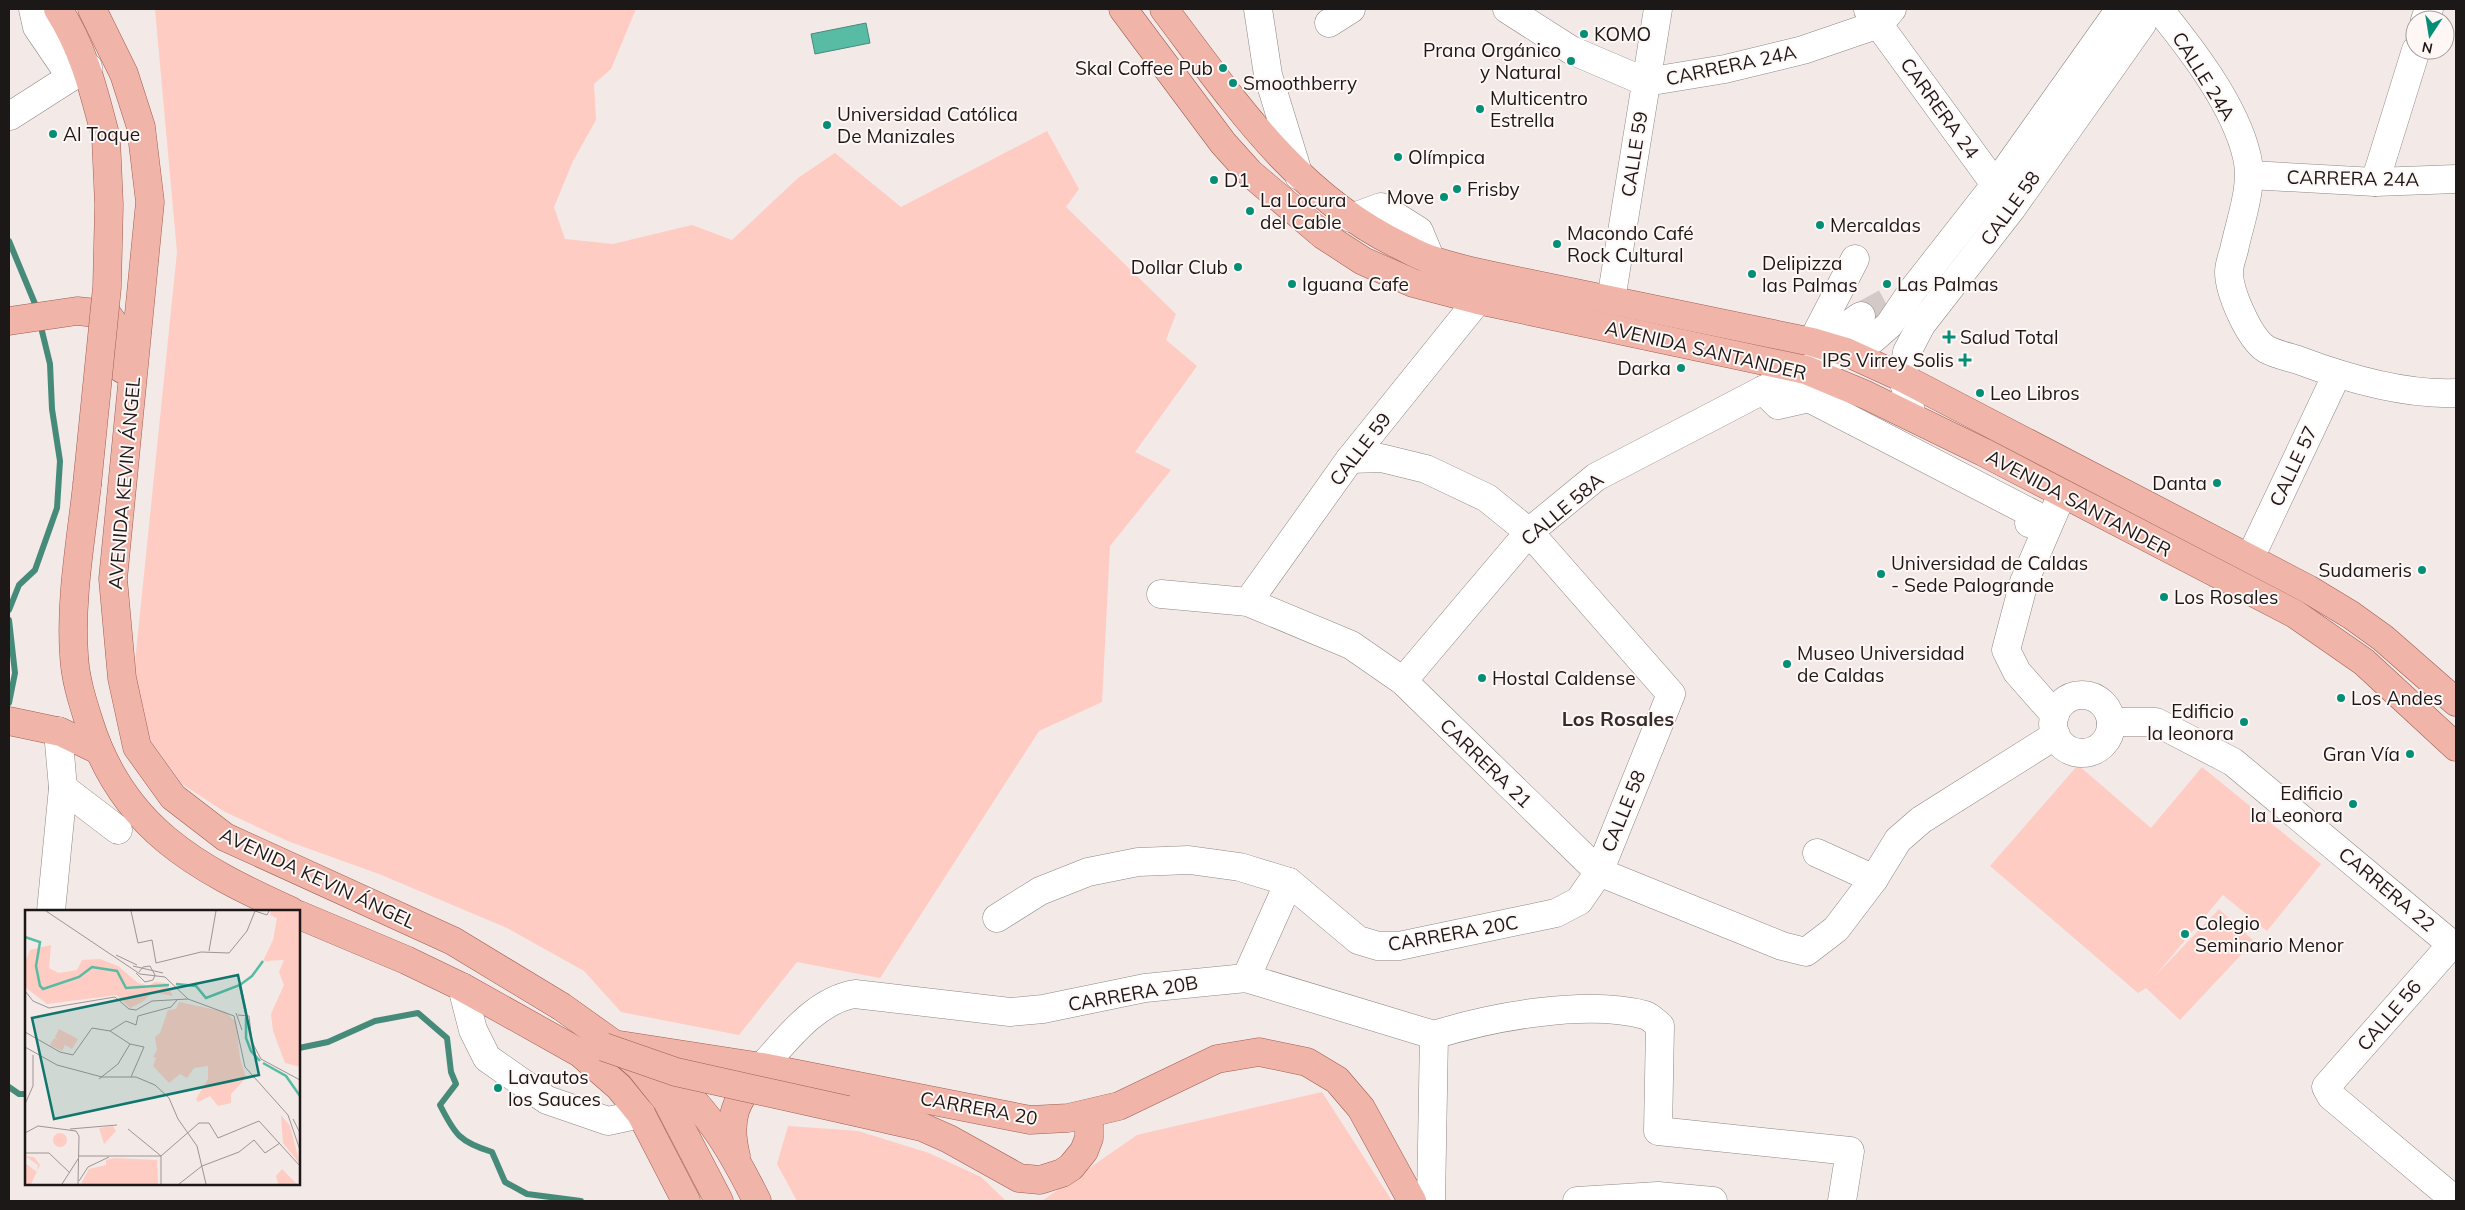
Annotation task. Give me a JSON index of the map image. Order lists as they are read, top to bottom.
{
  "streets": {
    "main road": ["AVENIDA SANTANDER", "AVENIDA KEVIN ÁNGEL", "CARRERA 20"],
    "street": [
      "CARRERA 24A",
      "CALLE 24A",
      "CARRERA 24",
      "CALLE 59",
      "CALLE 58",
      "CALLE 57",
      "CALLE 58A",
      "CARRERA 21",
      "CARRERA 22",
      "CARRERA 20C",
      "CARRERA 20B",
      "CALLE 56"
    ]
  },
  "crossings": [
    ["CARRERA 24A", "CALLE 24A"],
    ["CARRERA 24A", "CARRERA 24"],
    ["CARRERA 24A", "CALLE 59"],
    ["CARRERA 24", "CALLE 58"],
    ["CALLE 59", "AVENIDA SANTANDER"],
    ["CALLE 59", "CARRERA 21"],
    ["CALLE 58", "AVENIDA SANTANDER"],
    ["CALLE 58", "CALLE 58A"],
    ["CALLE 58", "CARRERA 21"],
    ["CALLE 58", "CARRERA 20C"],
    ["AVENIDA SANTANDER", "CALLE 57"],
    ["AVENIDA SANTANDER", "CALLE 58A"],
    ["AVENIDA KEVIN ÁNGEL", "CARRERA 20"],
    ["CALLE 58A", "CARRERA 21"],
    ["CARRERA 22", "CALLE 56"],
    ["CARRERA 20B", "CARRERA 20"]
  ],
  "districts": ["Los Rosales"],
  "places": {
    "other": [
      "KOMO",
      "Prana Orgánico y Natural",
      "Skal Coffee Pub",
      "Smoothberry",
      "Multicentro Estrella",
      "Universidad Católica De Manizales",
      "Al Toque",
      "Olímpica",
      "D1",
      "Frisby",
      "Move",
      "La Locura del Cable",
      "Mercaldas",
      "Macondo Café Rock Cultural",
      "Dollar Club",
      "Delipizza las Palmas",
      "Iguana Cafe",
      "Las Palmas",
      "Darka",
      "Leo Libros",
      "Danta",
      "Sudameris",
      "Universidad de Caldas - Sede Palogrande",
      "Los Rosales",
      "Museo Universidad de Caldas",
      "Hostal Caldense",
      "Los Andes",
      "Edificio la leonora",
      "Gran Vía",
      "Edificio la Leonora",
      "Colegio Seminario Menor",
      "Lavautos los Sauces"
    ],
    "health": ["Salud Total", "IPS Virrey Solis"]
  },
  "north": "bottom"
}
